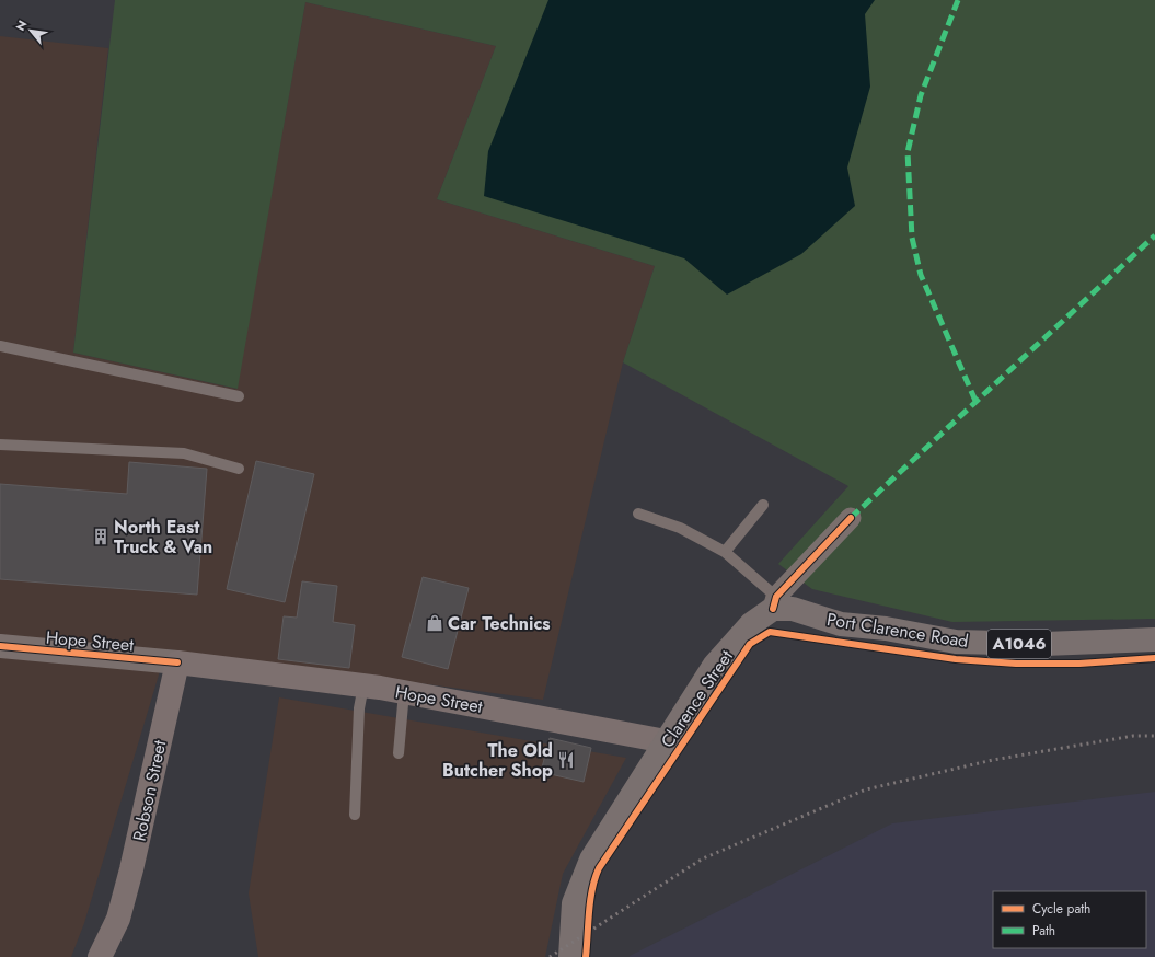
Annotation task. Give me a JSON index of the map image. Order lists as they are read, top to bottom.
{
  "streets": {
    "main road": [
      "Port Clarence Road",
      "Hope Street",
      "A1046",
      "Clarence Street",
      "Robson Street"
    ]
  },
  "crossings": [
    ["Port Clarence Road", "Clarence Street"],
    ["Hope Street", "Clarence Street"],
    ["Hope Street", "Robson Street"]
  ],
  "places": {
    "building": ["North East Truck & Van"],
    "shop": ["Car Technics"],
    "restaurant": ["The Old Butcher Shop"]
  },
  "legend": ["Cycle path", "Path"],
  "north": "top left"
}
